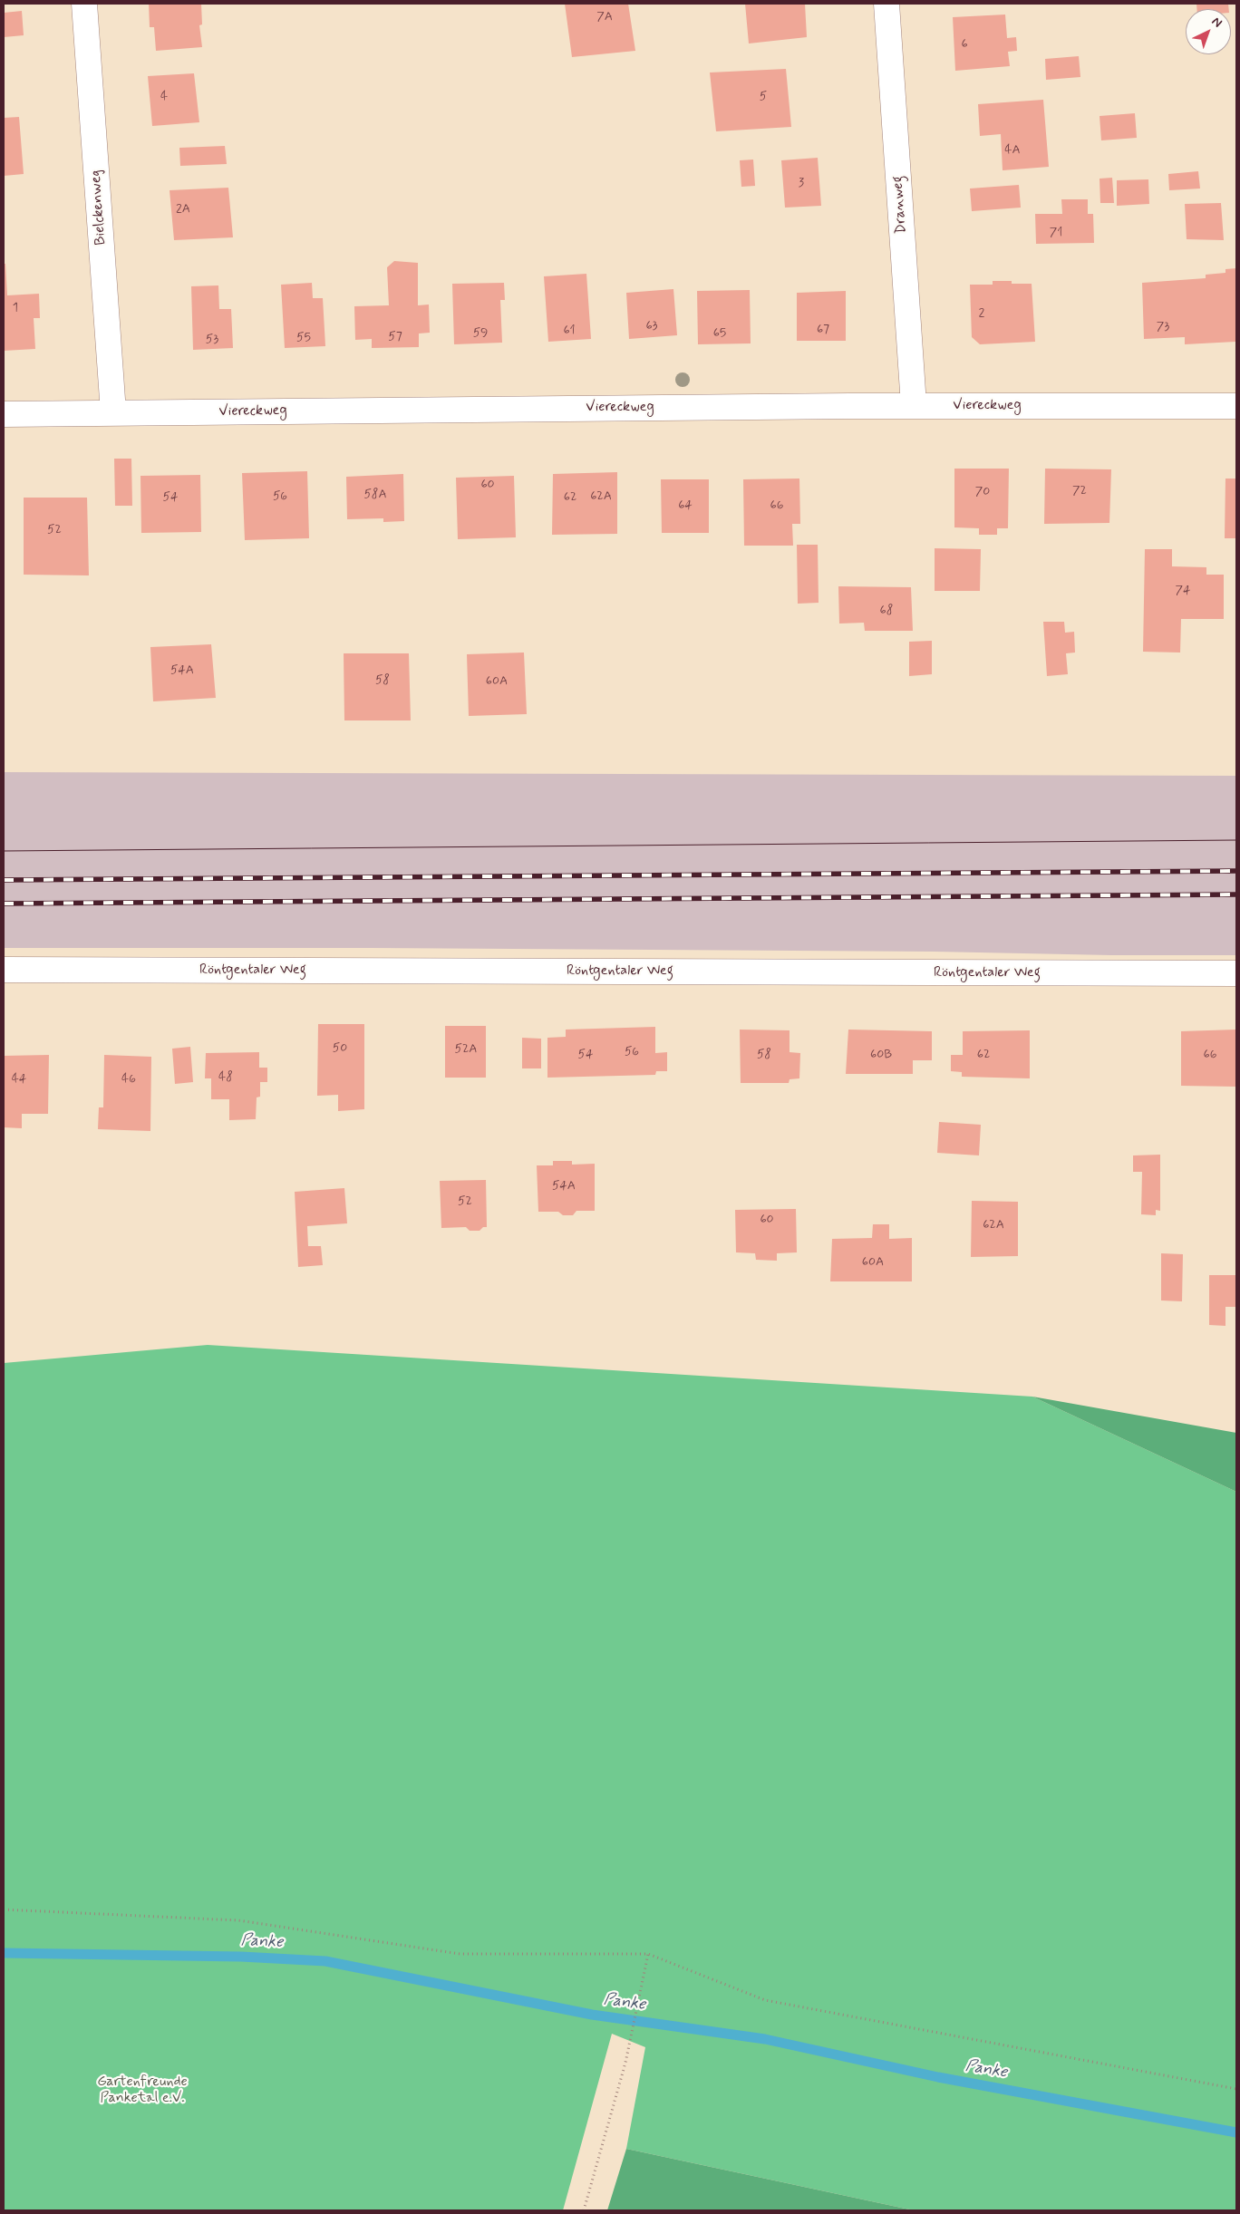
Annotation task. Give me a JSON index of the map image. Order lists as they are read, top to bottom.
{
  "streets": {
    "street": [
      "Dranweg",
      "Bielckenweg",
      "Viereckweg",
      "Röntgentaler Weg"
    ]
  },
  "crossings": [
    ["Dranweg", "Viereckweg"],
    ["Bielckenweg", "Viereckweg"]
  ],
  "water": ["Panke"],
  "parks": ["Gartenfreunde Panketal e.V."],
  "house_numbers": [
    "7A",
    "6",
    "4",
    "5",
    "4A",
    "3",
    "2A",
    "71",
    "1",
    "2",
    "63",
    "73",
    "67",
    "61",
    "59",
    "65",
    "57",
    "55",
    "53",
    "60",
    "72",
    "70",
    "58A",
    "56",
    "62A",
    "54",
    "62",
    "64",
    "66",
    "52",
    "74",
    "68",
    "54A",
    "58",
    "60A",
    "50",
    "52A",
    "56",
    "54",
    "58",
    "60B",
    "62",
    "66",
    "48",
    "44",
    "46",
    "54A",
    "52",
    "60",
    "62A",
    "60A"
  ],
  "north": "top right"
}
